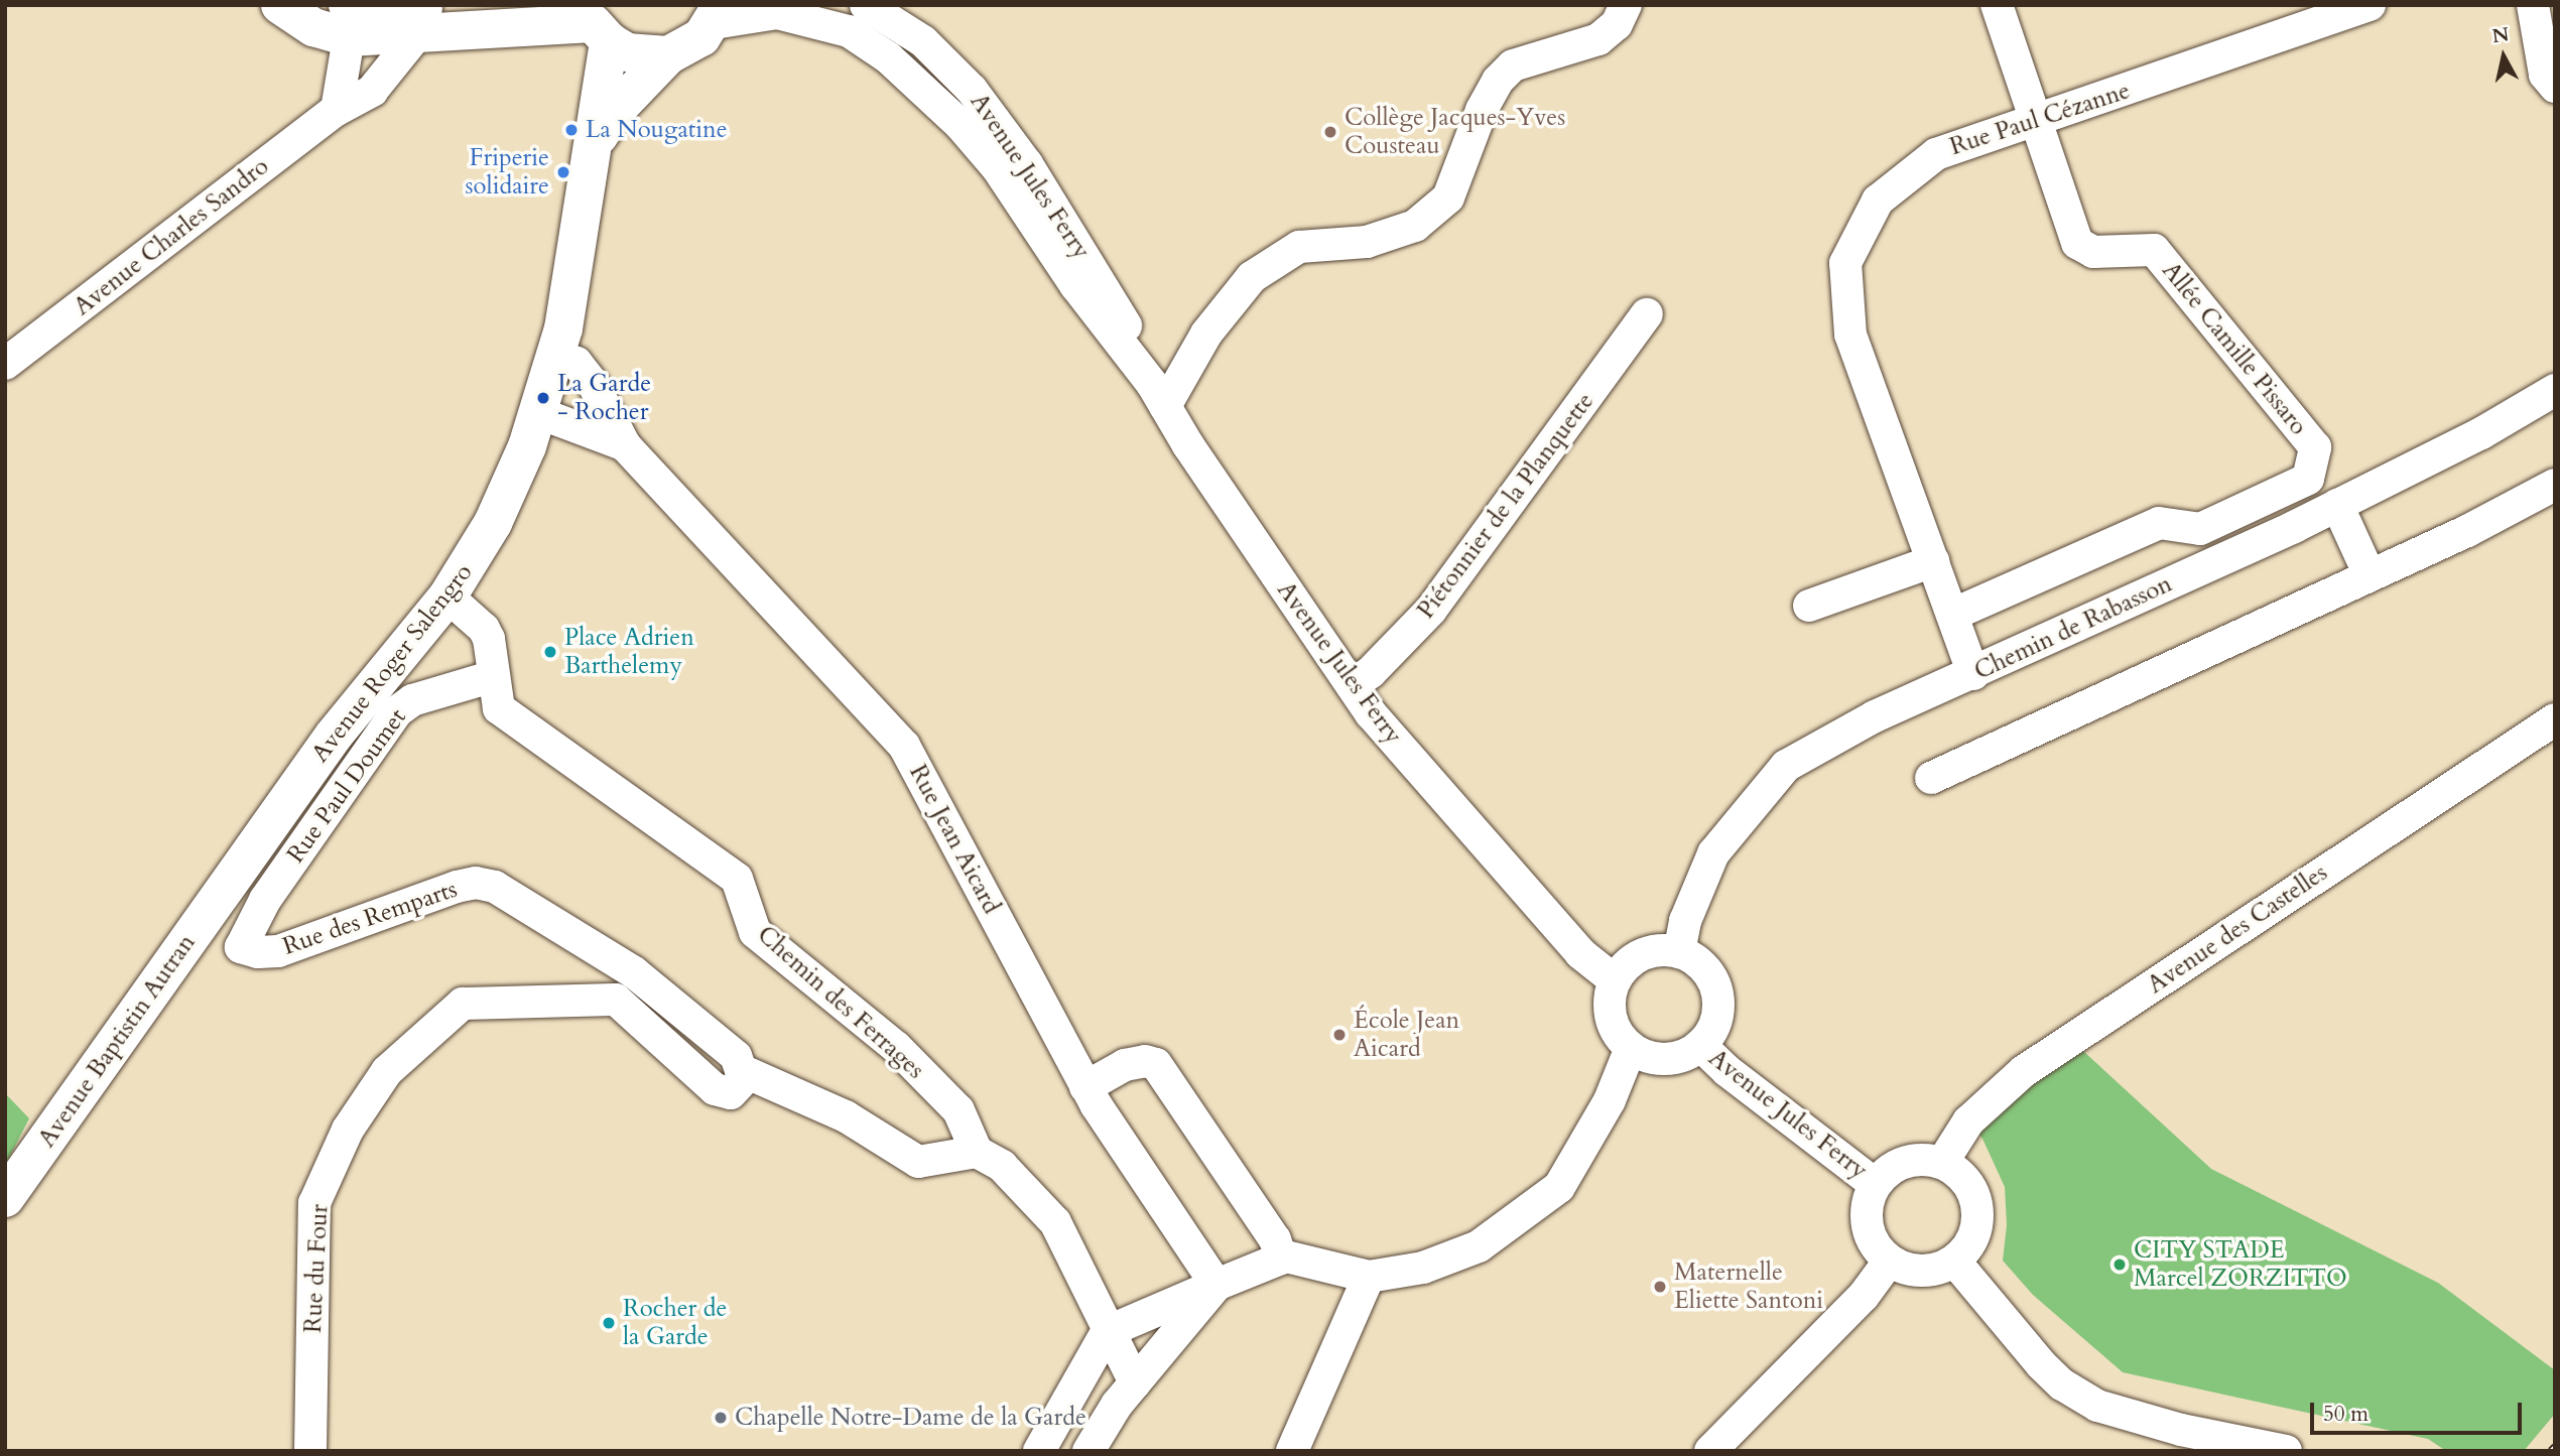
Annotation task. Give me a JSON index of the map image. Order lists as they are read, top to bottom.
{
  "streets": {
    "street": [
      "Rue Paul Cézanne",
      "Avenue Jules Ferry",
      "Avenue Charles Sandro",
      "Allée Camille Pissaro",
      "Piétonnier de la Planquette",
      "Chemin de Rabasson",
      "Avenue Roger Salengro",
      "Rue Paul Doumet",
      "Rue Jean Aicard",
      "Rue des Remparts",
      "Avenue des Castelles",
      "Chemin des Ferrages",
      "Avenue Baptistin Autran",
      "Rue du Four"
    ]
  },
  "crossings": [
    ["Rue Paul Cézanne", "Allée Camille Pissaro"],
    ["Rue Paul Cézanne", "Chemin de Rabasson"],
    ["Avenue Jules Ferry", "Piétonnier de la Planquette"],
    ["Avenue Jules Ferry", "Chemin de Rabasson"],
    ["Avenue Jules Ferry", "Avenue Roger Salengro"],
    ["Avenue Jules Ferry", "Avenue des Castelles"],
    ["Avenue Roger Salengro", "Rue Jean Aicard"],
    ["Avenue Roger Salengro", "Avenue Baptistin Autran"],
    ["Rue Paul Doumet", "Rue des Remparts"],
    ["Rue Paul Doumet", "Chemin des Ferrages"],
    ["Rue des Remparts", "Rue du Four"]
  ],
  "places": [
    "La Nougatine",
    "Collège Jacques-Yves Cousteau",
    "Friperie solidaire",
    "La Garde - Rocher",
    "Place Adrien Barthelemy",
    "École Jean Aicard",
    "CITY STADE Marcel ZORZITTO",
    "Maternelle Eliette Santoni",
    "Rocher de la Garde",
    "Chapelle Notre-Dame de la Garde"
  ],
  "scale_bar": "50 m",
  "north": "top"
}
